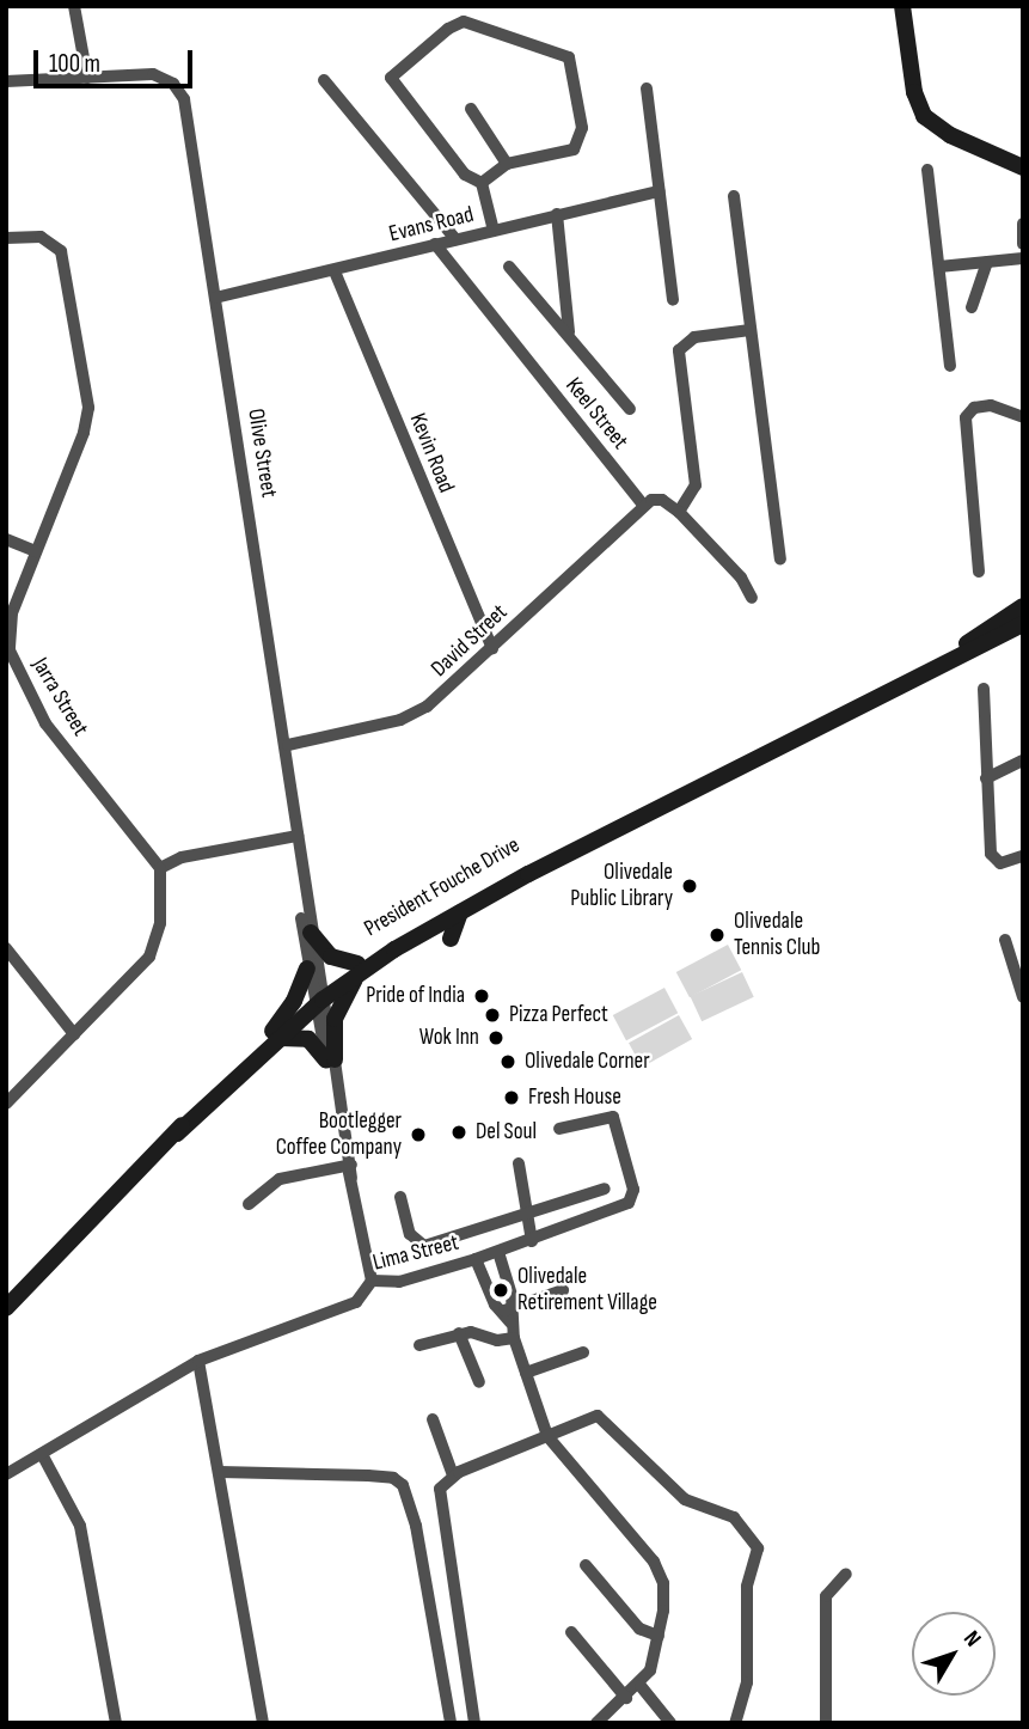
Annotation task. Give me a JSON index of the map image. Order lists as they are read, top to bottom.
{
  "streets": {
    "street": [
      "Evans Road",
      "Keel Street",
      "Olive Street",
      "Kevin Road",
      "David Street",
      "Jarra Street",
      "President Fouche Drive",
      "Lima Street"
    ]
  },
  "crossings": [
    ["Evans Road", "Keel Street"],
    ["Evans Road", "Olive Street"],
    ["Evans Road", "Kevin Road"],
    ["Keel Street", "David Street"],
    ["Olive Street", "David Street"],
    ["Olive Street", "President Fouche Drive"],
    ["Olive Street", "Lima Street"],
    ["Kevin Road", "David Street"]
  ],
  "places": [
    "Olivedale Public Library",
    "Olivedale Tennis Club",
    "Pride of India",
    "Pizza Perfect",
    "Wok Inn",
    "Olivedale Corner",
    "Fresh House",
    "Del Soul",
    "Bootlegger Coffee Company",
    "Olivedale Retirement Village"
  ],
  "scale_bar": "100 m",
  "north": "top right"
}
